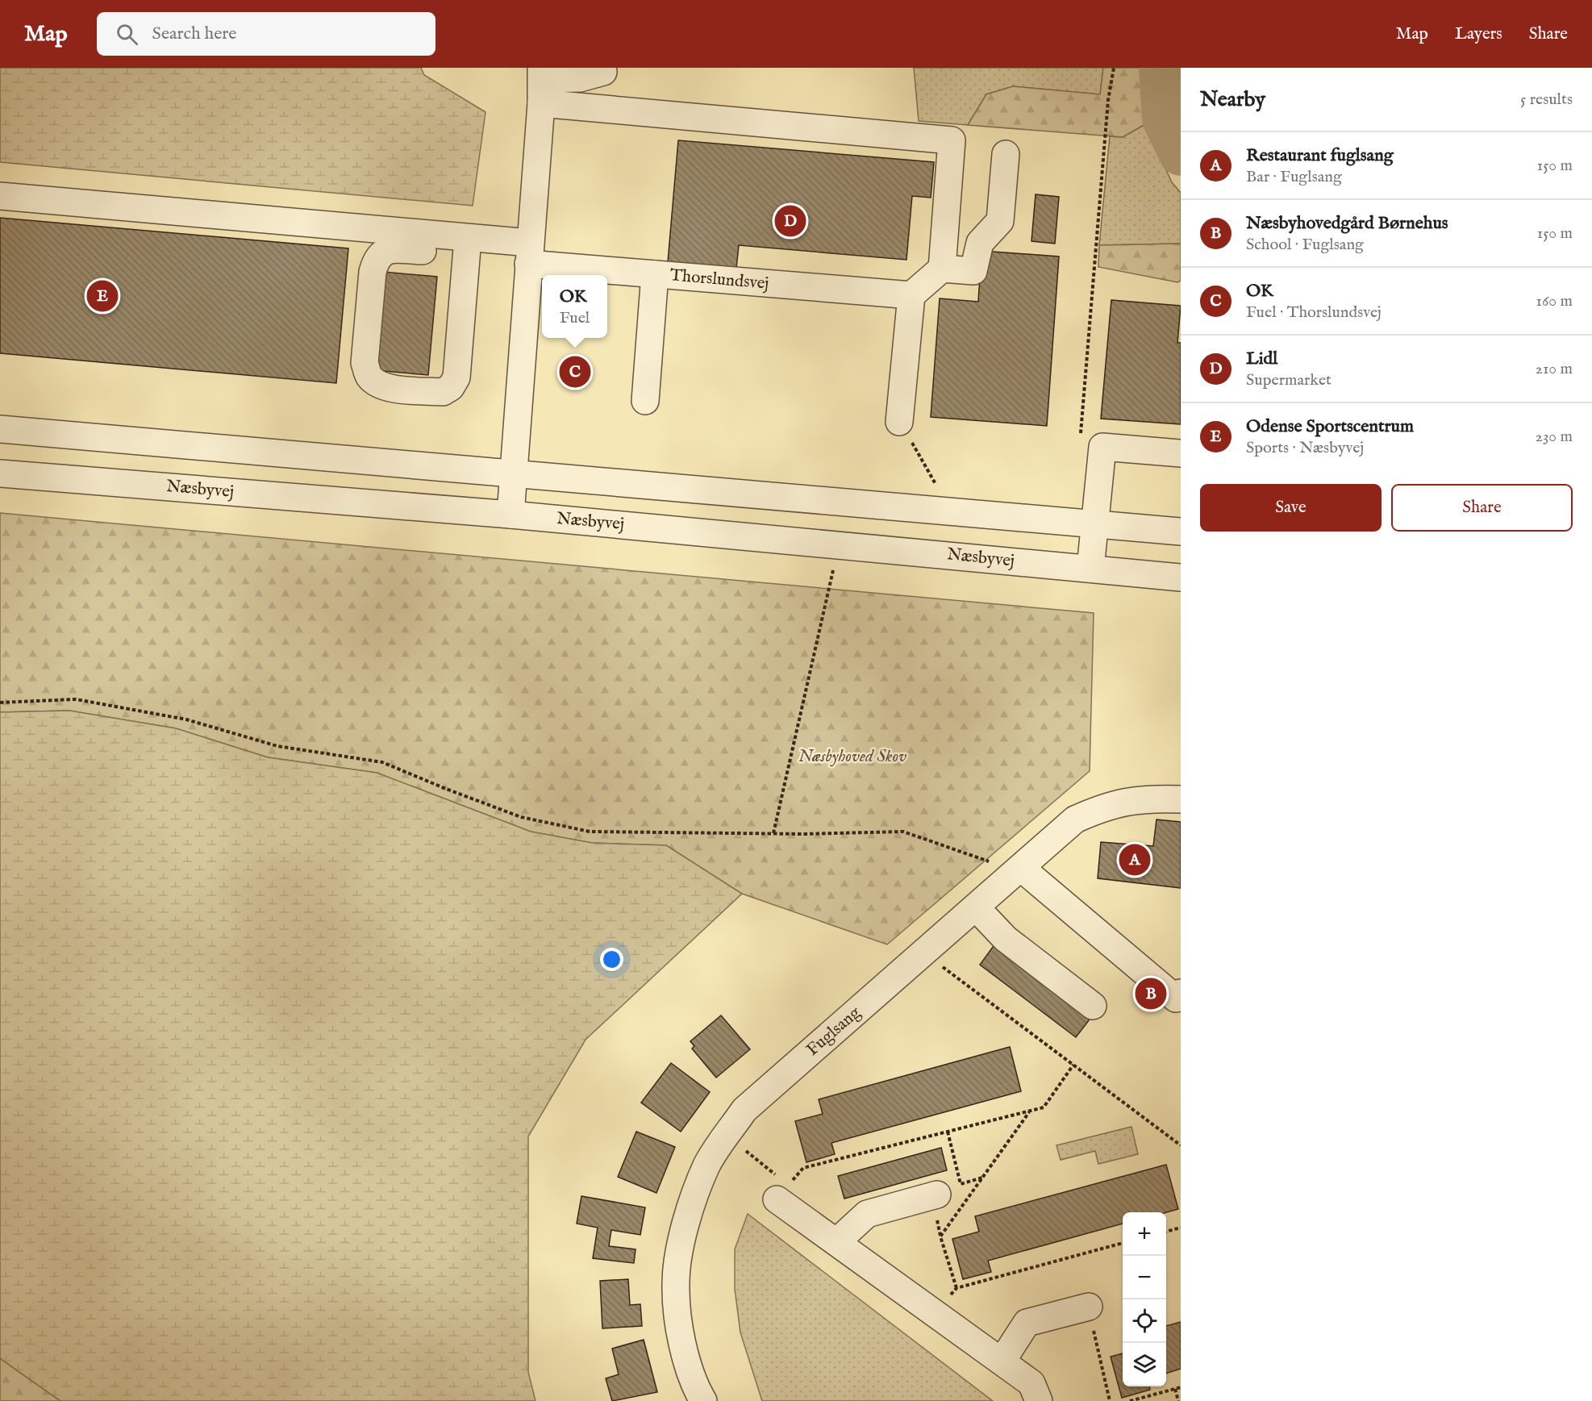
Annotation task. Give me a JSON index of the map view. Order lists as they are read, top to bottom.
{
  "streets": {
    "street": ["Thorslundsvej", "Næsbyvej", "Fuglsang"]
  },
  "parks": ["Næsbyhoved Skov"],
  "page": {
    "header": "Map",
    "search": "Search here",
    "nav": ["Map", "Layers", "Share"],
    "heading": ["Nearby", "5 results"],
    "list": [
      {
        "mark": "A",
        "name": "Restaurant fuglsang",
        "note": "Bar · Fuglsang",
        "value": "150 m"
      },
      {
        "mark": "B",
        "name": "Næsbyhovedgård Børnehus",
        "note": "School · Fuglsang",
        "value": "150 m"
      },
      {
        "mark": "C",
        "name": "OK",
        "note": "Fuel · Thorslundsvej",
        "value": "160 m"
      },
      {
        "mark": "D",
        "name": "Lidl",
        "note": "Supermarket",
        "value": "210 m"
      },
      {
        "mark": "E",
        "name": "Odense Sportscentrum",
        "note": "Sports · Næsbyvej",
        "value": "230 m"
      }
    ],
    "pins": [
      "D",
      "E",
      "C",
      "A",
      "B"
    ],
    "popup": ["OK", "Fuel"],
    "buttons": ["Save", "Share"],
    "map_buttons": ["+", "−"]
  }
}
